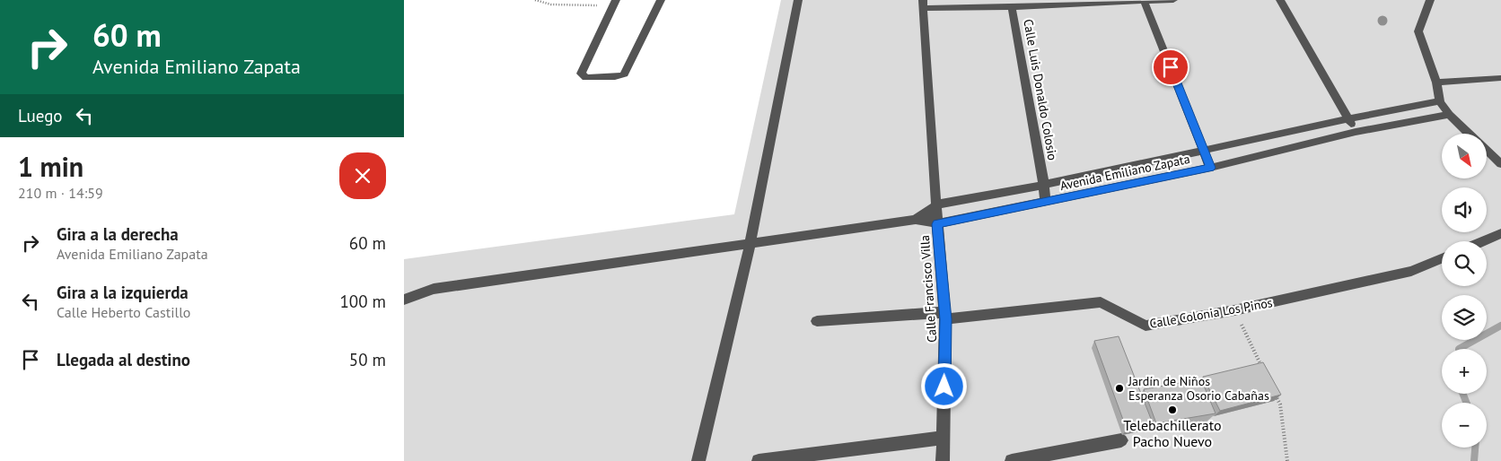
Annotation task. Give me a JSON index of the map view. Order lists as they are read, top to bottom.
{
  "streets": {
    "street": [
      "Calle Luis Donaldo Colosio",
      "Avenida Emiliano Zapata",
      "Calle Francisco Villa",
      "Calle Colonia Los Pinos"
    ]
  },
  "crossings": [
    ["Calle Luis Donaldo Colosio", "Avenida Emiliano Zapata"],
    ["Avenida Emiliano Zapata", "Calle Francisco Villa"],
    ["Calle Francisco Villa", "Calle Colonia Los Pinos"]
  ],
  "places": ["Jardín de Niños Esperanza Osorio Cabañas", "Telebachillerato Pacho Nuevo"],
  "north": "bottom right",
  "page": {
    "turn": ["60 m", "Avenida Emiliano Zapata"],
    "then": "Luego",
    "map_buttons": ["+", "−"],
    "heading": ["1 min", "210 m · 14:59"],
    "list": [
      {
        "name": "Gira a la derecha",
        "note": "Avenida Emiliano Zapata",
        "value": "60 m"
      },
      {
        "name": "Gira a la izquierda",
        "note": "Calle Heberto Castillo",
        "value": "100 m"
      },
      {
        "name": "Llegada al destino",
        "value": "50 m"
      }
    ]
  }
}
